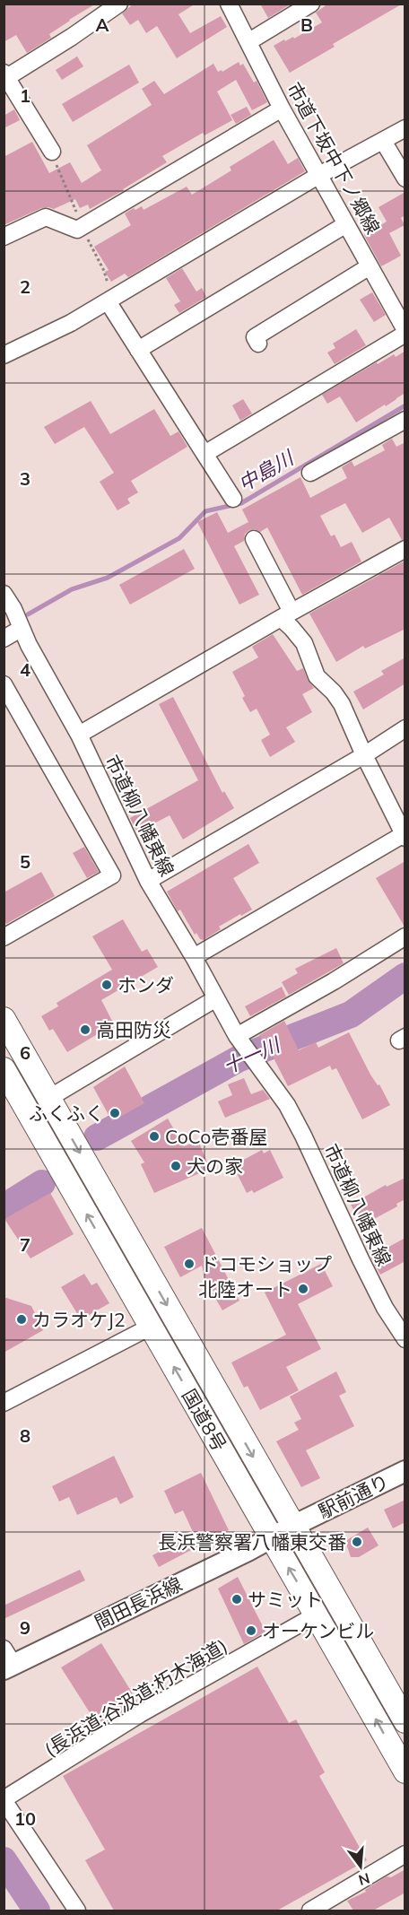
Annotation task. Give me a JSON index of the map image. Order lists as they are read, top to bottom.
{
  "streets": {
    "highway": ["国道8号"],
    "main road": ["駅前通り", "間田長浜線"],
    "street": ["市道下坂中下ノ郷線", "市道柳八幡東線", "(長浜道;谷汲道;朽木海道)"]
  },
  "crossings": [
    ["国道8号", "駅前通り"],
    ["国道8号", "間田長浜線"],
    ["国道8号", "(長浜道;谷汲道;朽木海道)"],
    ["駅前通り", "間田長浜線"]
  ],
  "water": ["中島川", "十一川"],
  "places": [
    "ホンダ",
    "高田防災",
    "ふくふく",
    "CoCo壱番屋",
    "犬の家",
    "ドコモショップ",
    "北陸オート",
    "カラオケJ2",
    "長浜警察署八幡東交番",
    "サミット",
    "オーケンビル"
  ],
  "north": "bottom",
  "grid": {
    "columns": ["A", "B"],
    "rows": [
      "1",
      "2",
      "3",
      "4",
      "5",
      "6",
      "7",
      "8",
      "9",
      "10"
    ]
  }
}
